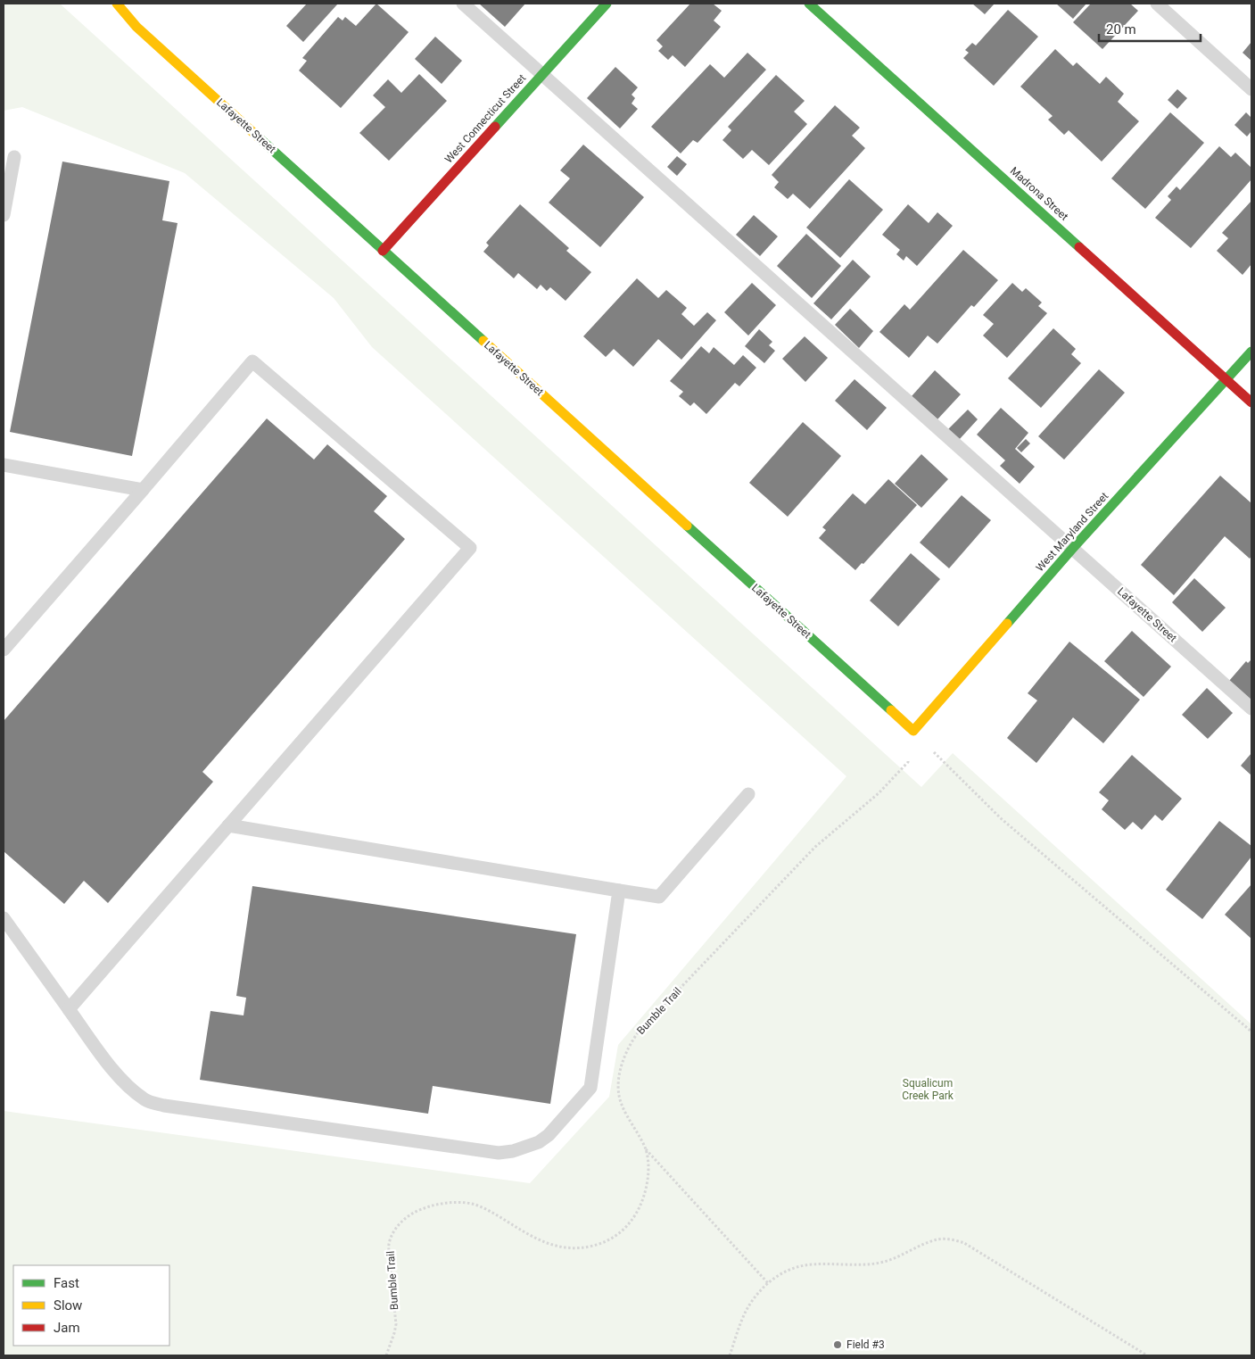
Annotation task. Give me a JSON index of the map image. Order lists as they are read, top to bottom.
{
  "streets": {
    "street": [
      "West Connecticut Street",
      "Lafayette Street",
      "Madrona Street",
      "West Maryland Street"
    ],
    "path": ["Bumble Trail"]
  },
  "crossings": [
    ["West Connecticut Street", "Lafayette Street"],
    ["Lafayette Street", "West Maryland Street"],
    ["Lafayette Street", "Bumble Trail"],
    ["Madrona Street", "West Maryland Street"],
    ["West Maryland Street", "Bumble Trail"]
  ],
  "parks": ["Squalicum Creek Park"],
  "places": ["Field #3"],
  "legend": ["Fast", "Slow", "Jam"],
  "scale_bar": "20 m"
}
